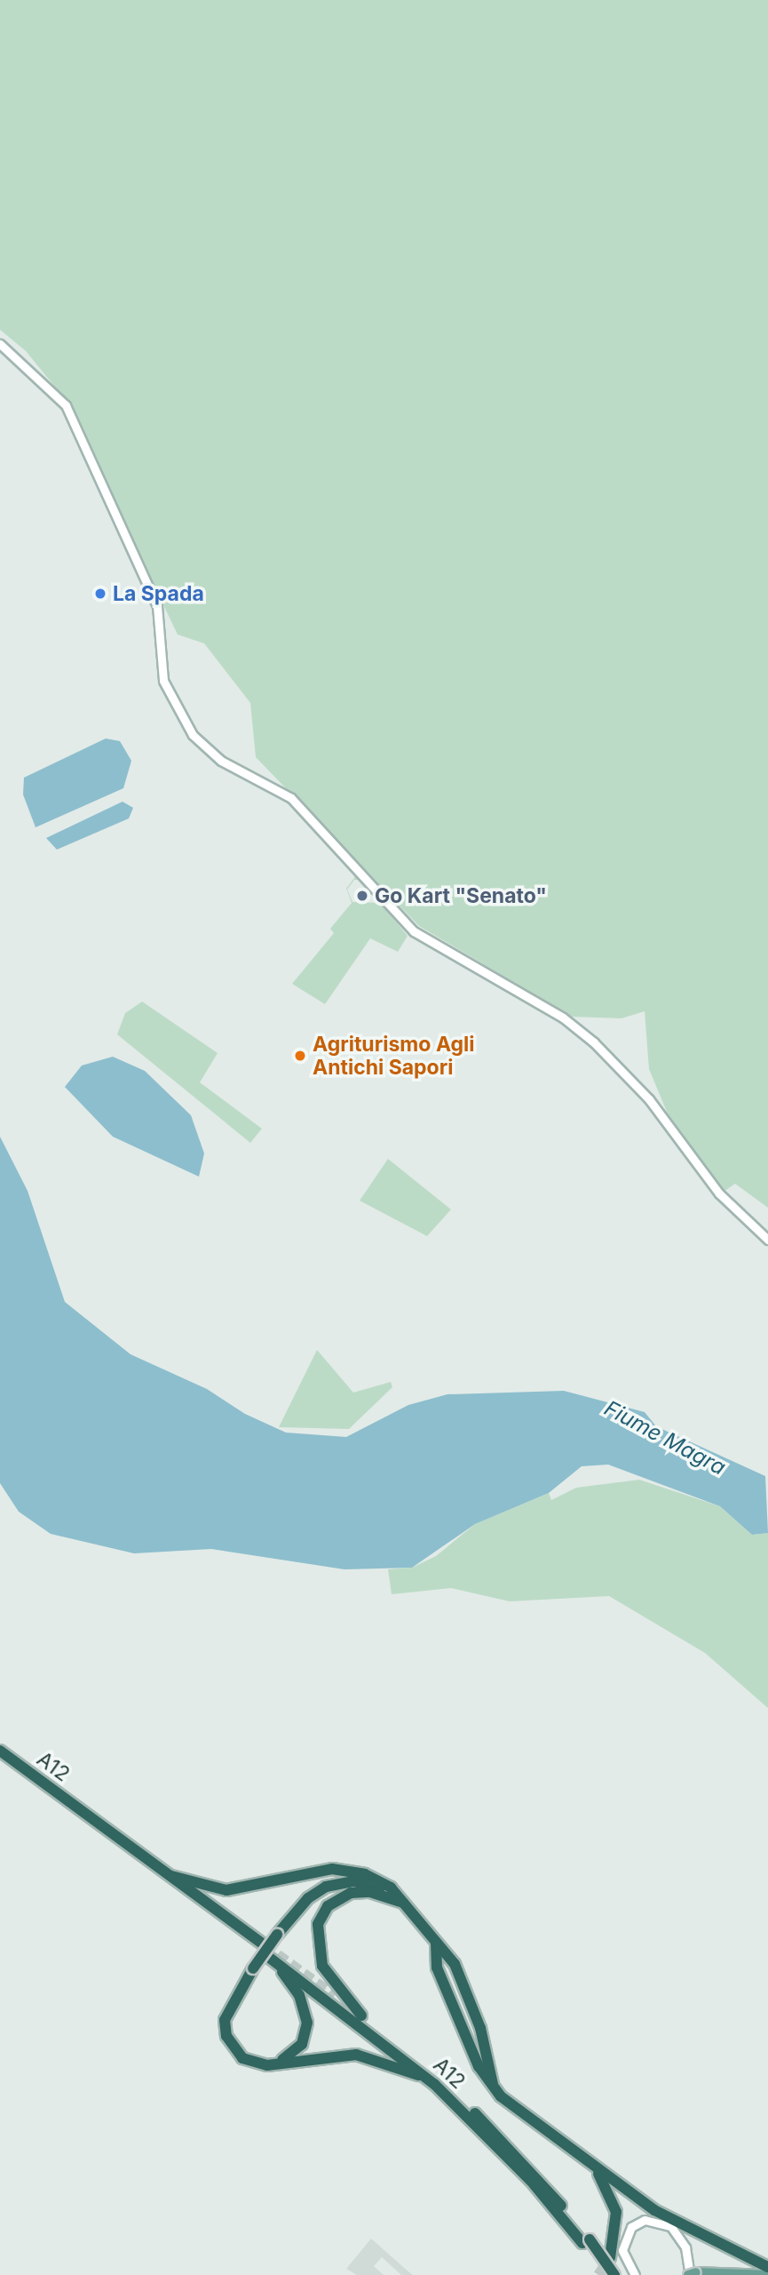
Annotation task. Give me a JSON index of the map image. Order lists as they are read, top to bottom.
{
  "streets": {
    "highway": ["A12"]
  },
  "water": ["Fiume Magra"],
  "places": ["La Spada", "Go Kart \"Senato\"", "Agriturismo Agli Antichi Sapori"]
}
